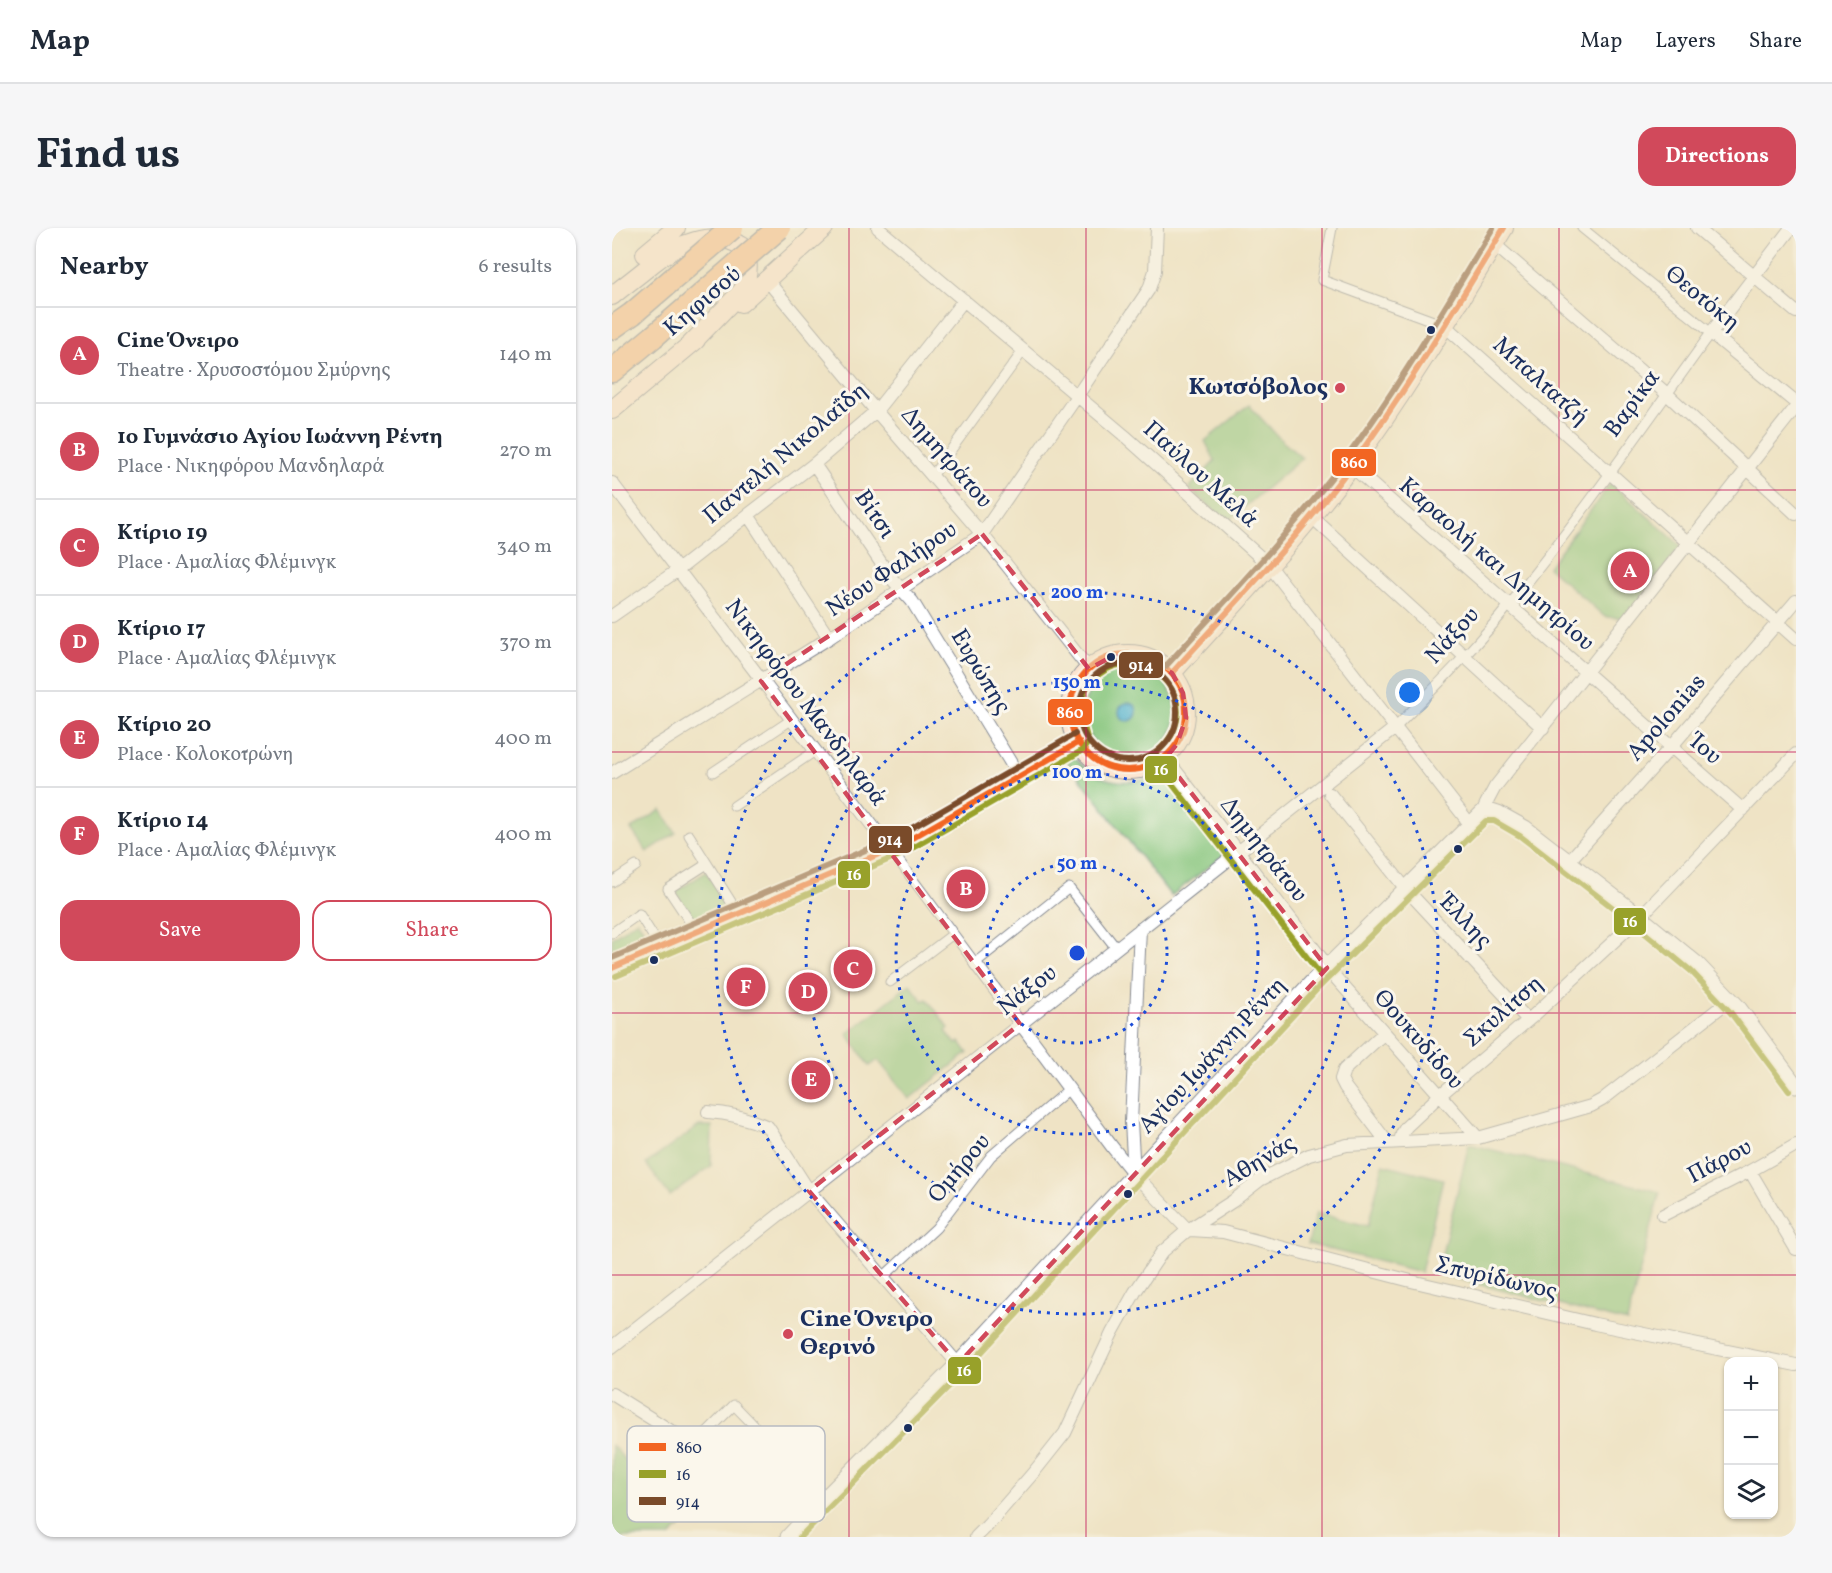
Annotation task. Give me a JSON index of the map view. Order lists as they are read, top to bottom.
{
  "streets": {
    "main road": ["Κηφισού"],
    "street": [
      "Θεοτόκη",
      "Μπαλτατζή",
      "Βαρίκα",
      "Παντελή Νικολαΐδη",
      "Δημητράτου",
      "Παύλου Μελά",
      "Βίτσι",
      "Καραολή και Δημητρίου",
      "Νέου Φαλήρου",
      "Νάξου",
      "Ευρώπης",
      "Νικηφόρου Μανδηλαρά",
      "Apolonias",
      "Ίου",
      "Έλλης",
      "Σκυλίτση",
      "Θουκυδίδου",
      "Αγίου Ιωάννη Ρέντη",
      "Αθηνάς",
      "Πάρου",
      "Ομήρου",
      "Σπυρίδωνος"
    ]
  },
  "crossings": [
    ["Θεοτόκη", "Βαρίκα"],
    ["Κηφισού", "Δημητράτου"],
    ["Μπαλτατζή", "Βαρίκα"],
    ["Μπαλτατζή", "Apolonias"],
    ["Βαρίκα", "Καραολή και Δημητρίου"],
    ["Βαρίκα", "Νάξου"],
    ["Παντελή Νικολαΐδη", "Δημητράτου"],
    ["Παντελή Νικολαΐδη", "Παύλου Μελά"],
    ["Παντελή Νικολαΐδη", "Βίτσι"],
    ["Παντελή Νικολαΐδη", "Νικηφόρου Μανδηλαρά"],
    ["Δημητράτου", "Νέου Φαλήρου"],
    ["Δημητράτου", "Νάξου"],
    ["Δημητράτου", "Θουκυδίδου"],
    ["Δημητράτου", "Αγίου Ιωάννη Ρέντη"],
    ["Παύλου Μελά", "Νέου Φαλήρου"],
    ["Παύλου Μελά", "Νάξου"],
    ["Παύλου Μελά", "Αγίου Ιωάννη Ρέντη"],
    ["Βίτσι", "Νέου Φαλήρου"],
    ["Βίτσι", "Ευρώπης"],
    ["Καραολή και Δημητρίου", "Νάξου"],
    ["Καραολή και Δημητρίου", "Ίου"],
    ["Νέου Φαλήρου", "Ευρώπης"],
    ["Νέου Φαλήρου", "Νικηφόρου Μανδηλαρά"],
    ["Νάξου", "Νικηφόρου Μανδηλαρά"],
    ["Νικηφόρου Μανδηλαρά", "Αγίου Ιωάννη Ρέντη"],
    ["Νικηφόρου Μανδηλαρά", "Αθηνάς"],
    ["Νικηφόρου Μανδηλαρά", "Ομήρου"],
    ["Νικηφόρου Μανδηλαρά", "Σπυρίδωνος"],
    ["Apolonias", "Ίου"],
    ["Ίου", "Σκυλίτση"],
    ["Έλλης", "Σκυλίτση"],
    ["Έλλης", "Αγίου Ιωάννη Ρέντη"],
    ["Σκυλίτση", "Θουκυδίδου"],
    ["Σκυλίτση", "Αθηνάς"],
    ["Θουκυδίδου", "Αγίου Ιωάννη Ρέντη"],
    ["Θουκυδίδου", "Αθηνάς"],
    ["Αθηνάς", "Σπυρίδωνος"]
  ],
  "places": ["Κωτσόβολος", "Cine Όνειρο Θερινό"],
  "lines": ["transit line 860", "transit line 914", "transit line 16"],
  "legend": ["860", "16", "914"],
  "page": {
    "header": "Map",
    "nav": ["Map", "Layers", "Share"],
    "title": "Find us",
    "buttons": [
      "Directions",
      ["Save", "Share"]
    ],
    "heading": ["Nearby", "6 results"],
    "list": [
      {
        "mark": "A",
        "name": "Cine Όνειρο",
        "note": "Theatre · Χρυσοστόμου Σμύρνης",
        "value": "140 m"
      },
      {
        "mark": "B",
        "name": "1ο Γυμνάσιο Αγίου Ιωάννη Ρέντη",
        "note": "Place · Νικηφόρου Μανδηλαρά",
        "value": "270 m"
      },
      {
        "mark": "C",
        "name": "Κτίριο 19",
        "note": "Place · Αμαλίας Φλέμινγκ",
        "value": "340 m"
      },
      {
        "mark": "D",
        "name": "Κτίριο 17",
        "note": "Place · Αμαλίας Φλέμινγκ",
        "value": "370 m"
      },
      {
        "mark": "E",
        "name": "Κτίριο 20",
        "note": "Place · Κολοκοτρώνη",
        "value": "400 m"
      },
      {
        "mark": "F",
        "name": "Κτίριο 14",
        "note": "Place · Αμαλίας Φλέμινγκ",
        "value": "400 m"
      }
    ],
    "pins": [
      "A",
      "B",
      "C",
      "F",
      "D",
      "E"
    ],
    "map_buttons": ["+", "−"]
  },
  "rings": [
    "200 m",
    "150 m",
    "100 m",
    "50 m"
  ]
}
